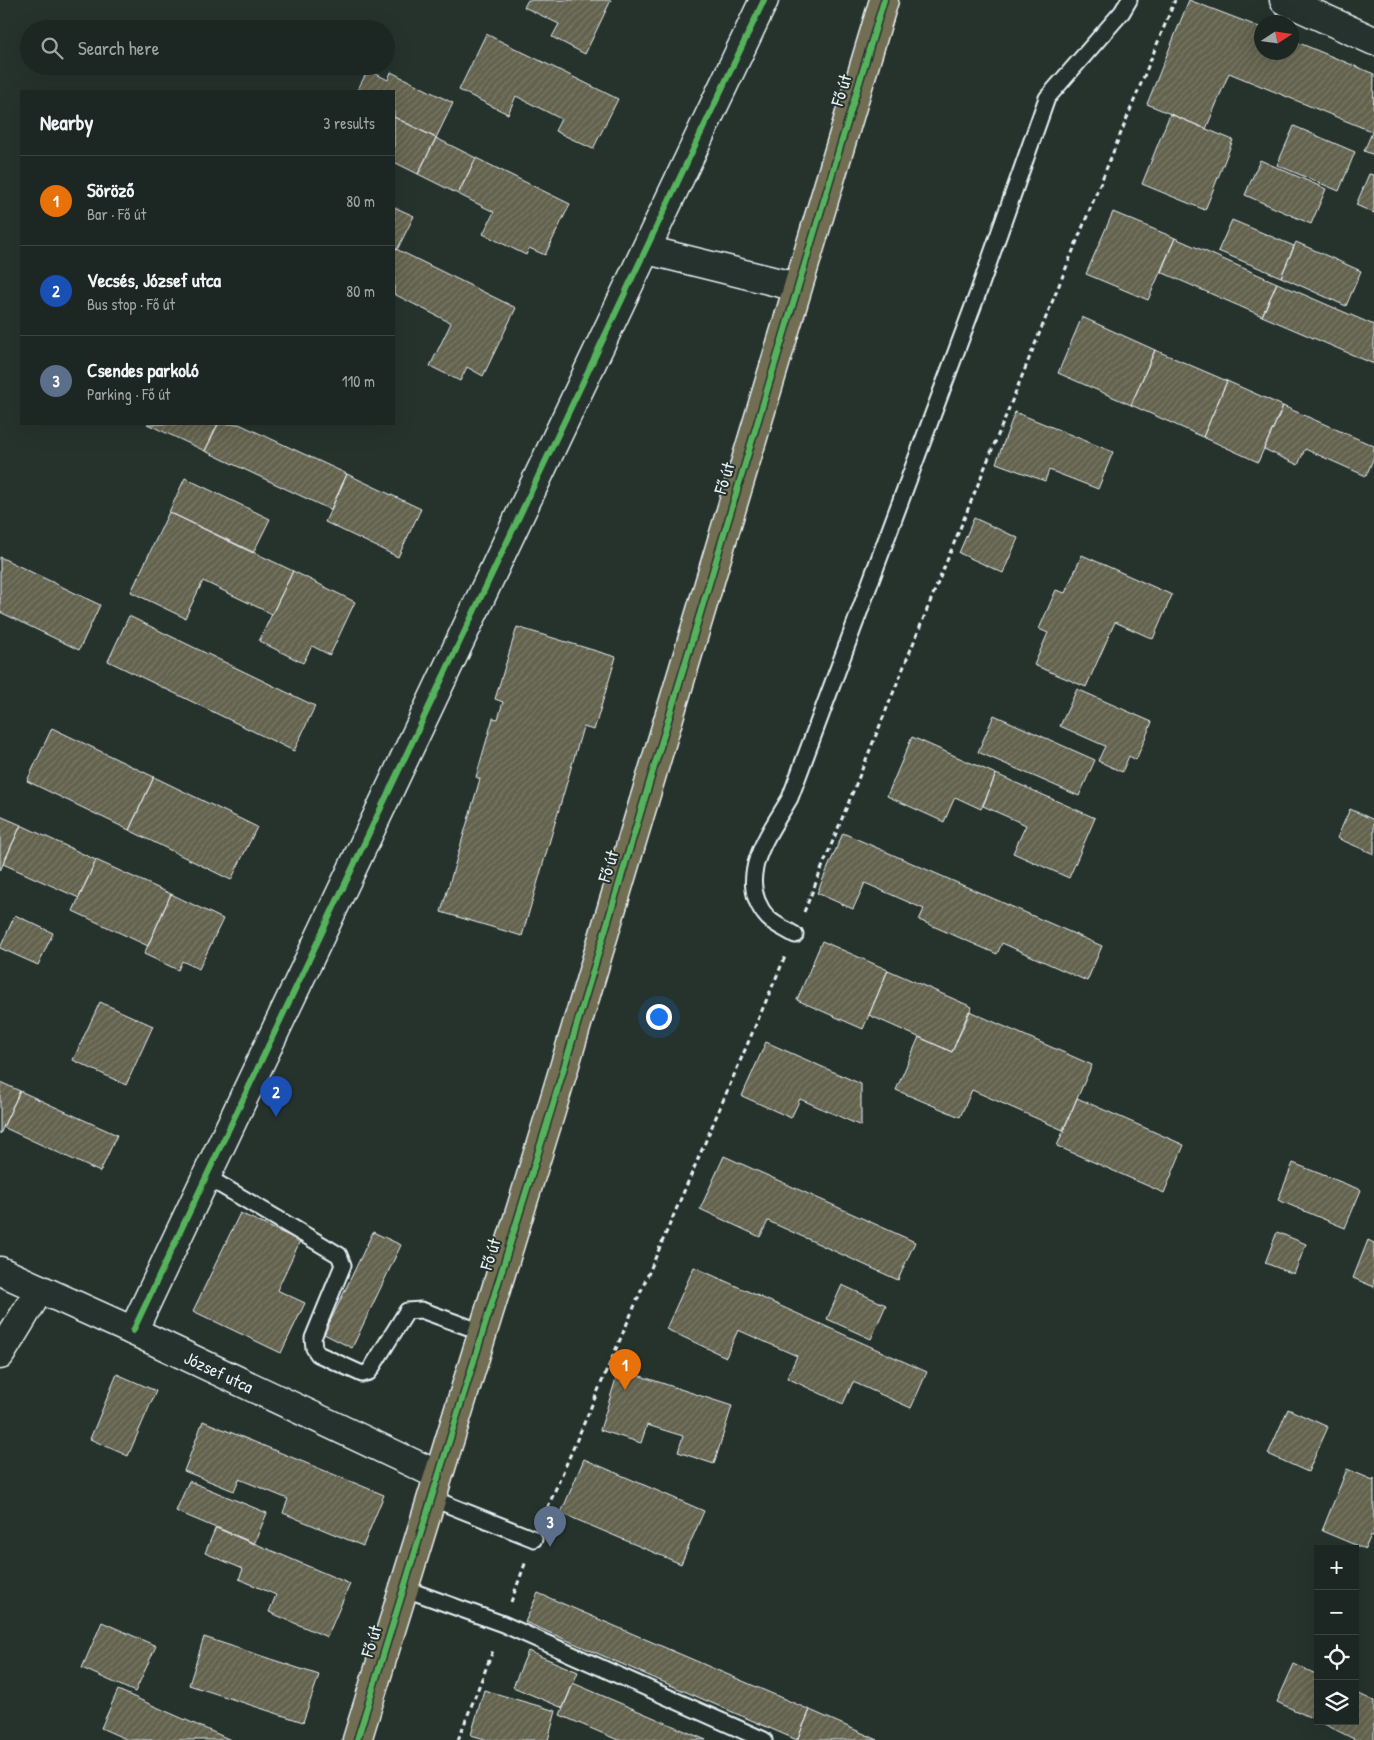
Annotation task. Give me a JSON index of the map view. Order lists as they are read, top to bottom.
{
  "streets": {
    "main road": ["Fő út"],
    "street": ["József utca"]
  },
  "crossings": [
    ["Fő út", "József utca"]
  ],
  "north": "right",
  "page": {
    "search": "Search here",
    "heading": ["Nearby", "3 results"],
    "list": [
      {
        "mark": "1",
        "name": "Söröző",
        "note": "Bar · Fő út",
        "value": "80 m"
      },
      {
        "mark": "2",
        "name": "Vecsés, József utca",
        "note": "Bus stop · Fő út",
        "value": "80 m"
      },
      {
        "mark": "3",
        "name": "Csendes parkoló",
        "note": "Parking · Fő út",
        "value": "110 m"
      }
    ],
    "pins": ["2", "1", "3"],
    "map_buttons": ["+", "−"]
  }
}
